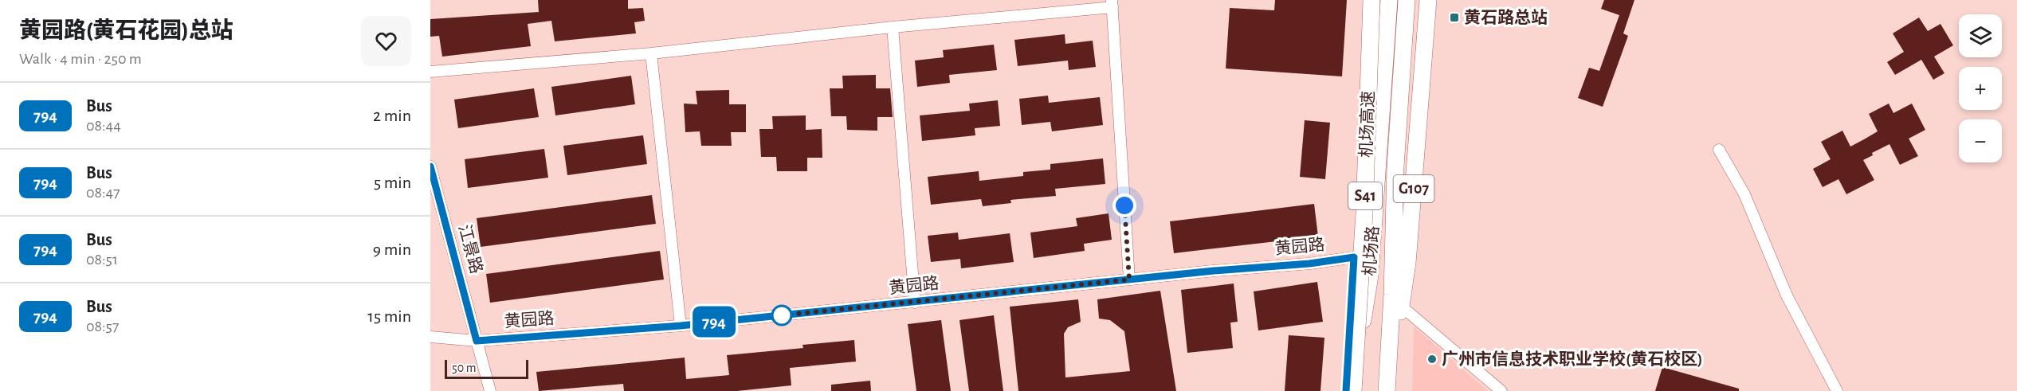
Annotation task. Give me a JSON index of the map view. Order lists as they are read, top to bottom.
{
  "streets": {
    "highway": [
      "机场高速",
      "G107",
      "S41",
      "机场路"
    ],
    "street": ["黄园路", "江景路"]
  },
  "crossings": [
    ["机场高速", "机场路"],
    ["黄园路", "江景路"],
    ["黄园路", "机场路"]
  ],
  "places": {
    "transit": ["黄石路总站"],
    "other": ["广州市信息技术职业学校(黄石校区)"]
  },
  "lines": ["bus line 794"],
  "scale_bar": "50 m",
  "page": {
    "heading": ["黄园路(黄石花园)总站", "Walk · 4 min · 250 m"],
    "on_map": "794",
    "map_buttons": ["+", "−"],
    "list": [
      {
        "mark": "794",
        "name": "Bus",
        "note": "08:44",
        "value": "2 min"
      },
      {
        "mark": "794",
        "name": "Bus",
        "note": "08:47",
        "value": "5 min"
      },
      {
        "mark": "794",
        "name": "Bus",
        "note": "08:51",
        "value": "9 min"
      },
      {
        "mark": "794",
        "name": "Bus",
        "note": "08:57",
        "value": "15 min"
      }
    ],
    "scale": "50 m"
  }
}
